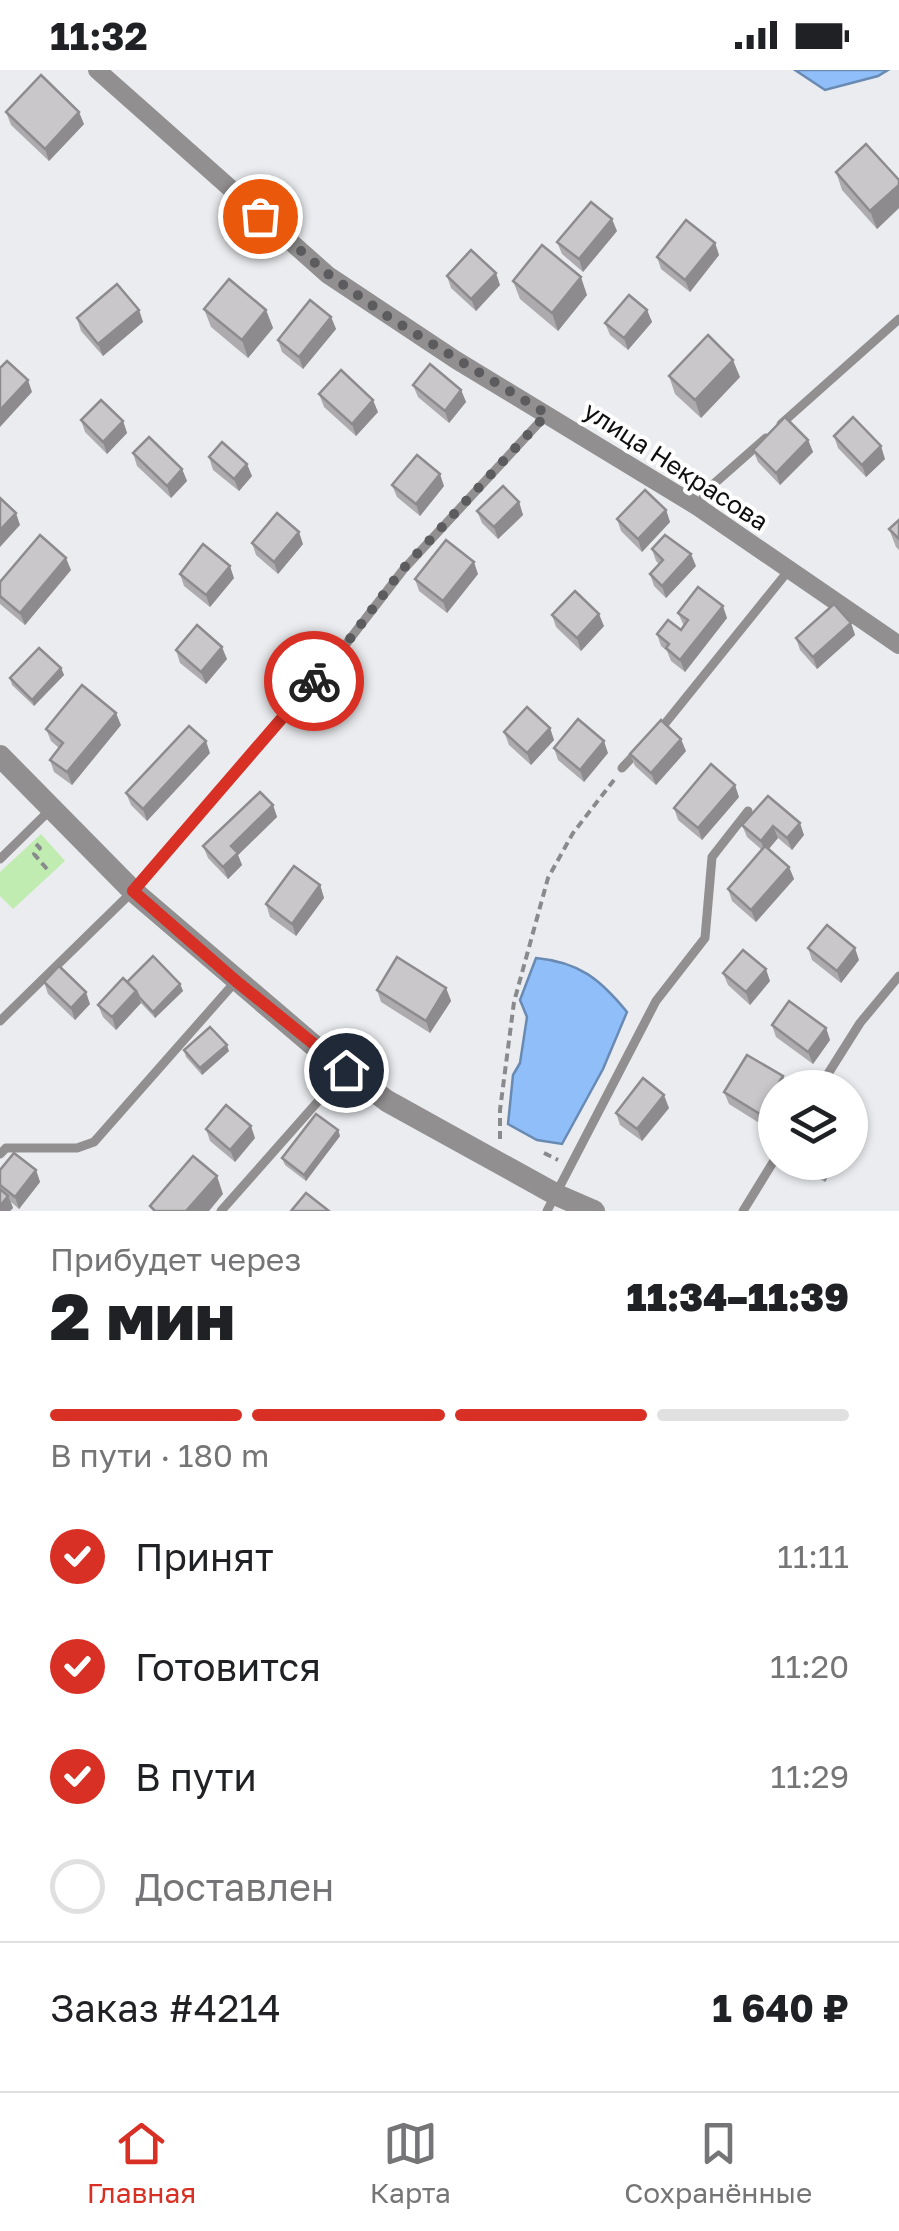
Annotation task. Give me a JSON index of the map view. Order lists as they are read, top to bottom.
{
  "streets": {
    "street": ["улица Некрасова"]
  },
  "page": {
    "status": "11:32",
    "heading": ["2 мин", "Прибудет через", "11:34–11:39"],
    "panel": ["Заказ #4214", "1 640 ₽"],
    "bar": "В пути · 180 m",
    "list": [
      ["Принят", "11:11"],
      ["Готовится", "11:20"],
      ["В пути", "11:29"],
      "Доставлен"
    ],
    "tabs": ["Главная", "Карта", "Сохранённые"]
  }
}
